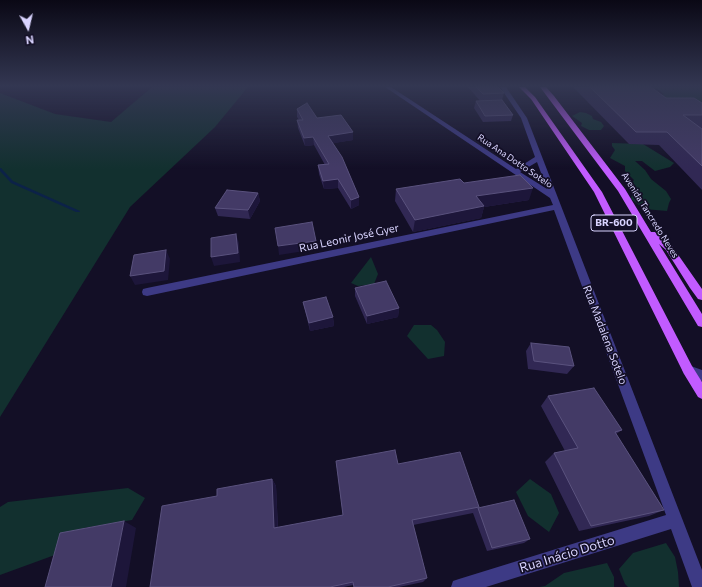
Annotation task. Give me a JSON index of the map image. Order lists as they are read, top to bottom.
{
  "streets": {
    "main road": ["Avenida Tancredo Neves", "BR-600"],
    "street": [
      "Rua Ana Dotto Sotelo",
      "Rua Leonir José Gyer",
      "Rua Madalena Sotelo",
      "Rua Inácio Dotto"
    ]
  },
  "crossings": [
    ["Rua Ana Dotto Sotelo", "Rua Madalena Sotelo"],
    ["Rua Leonir José Gyer", "Rua Madalena Sotelo"],
    ["Rua Madalena Sotelo", "Rua Inácio Dotto"]
  ],
  "north": "bottom"
}
